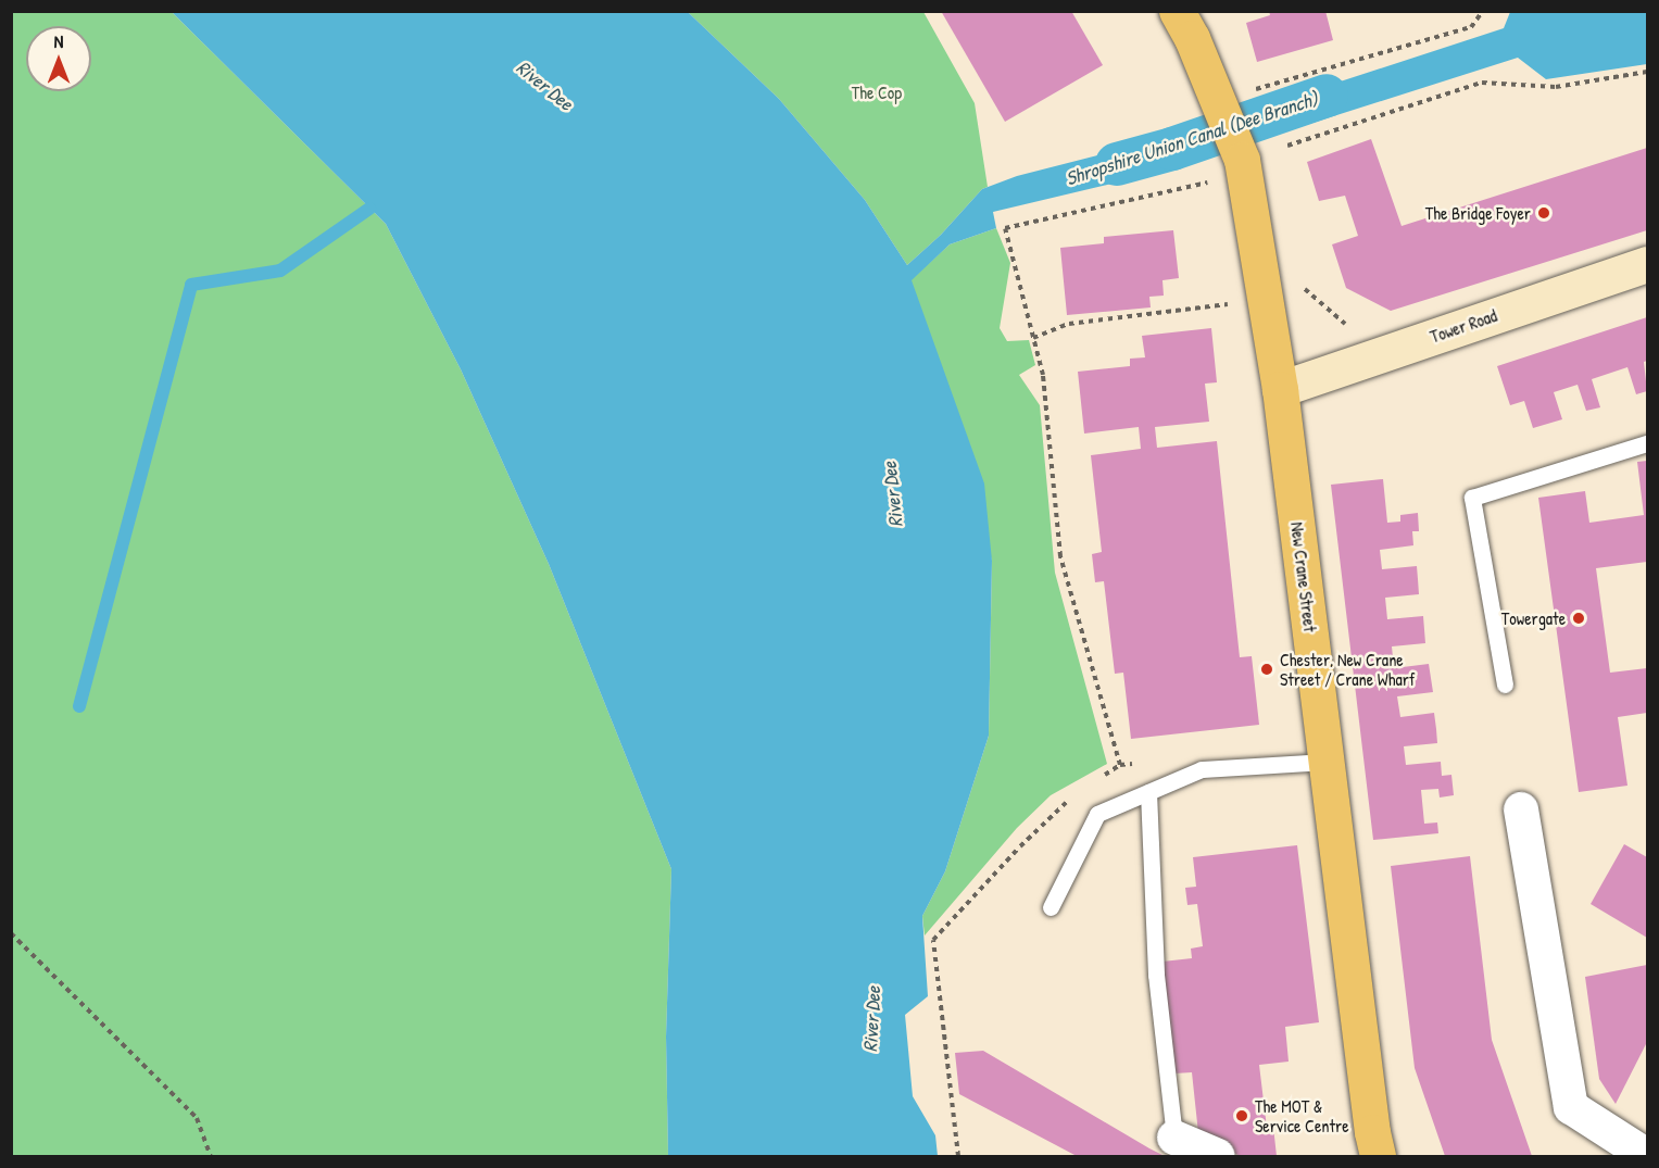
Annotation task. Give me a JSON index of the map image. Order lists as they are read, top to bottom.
{
  "streets": {
    "main road": ["New Crane Street"],
    "street": ["Tower Road"]
  },
  "crossings": [
    ["Tower Road", "New Crane Street"]
  ],
  "water": ["River Dee", "Shropshire Union Canal (Dee Branch)"],
  "parks": ["The Cop"],
  "places": [
    "The Bridge Foyer",
    "Towergate",
    "Chester, New Crane Street / Crane Wharf",
    "The MOT & Service Centre"
  ],
  "north": "top"
}
